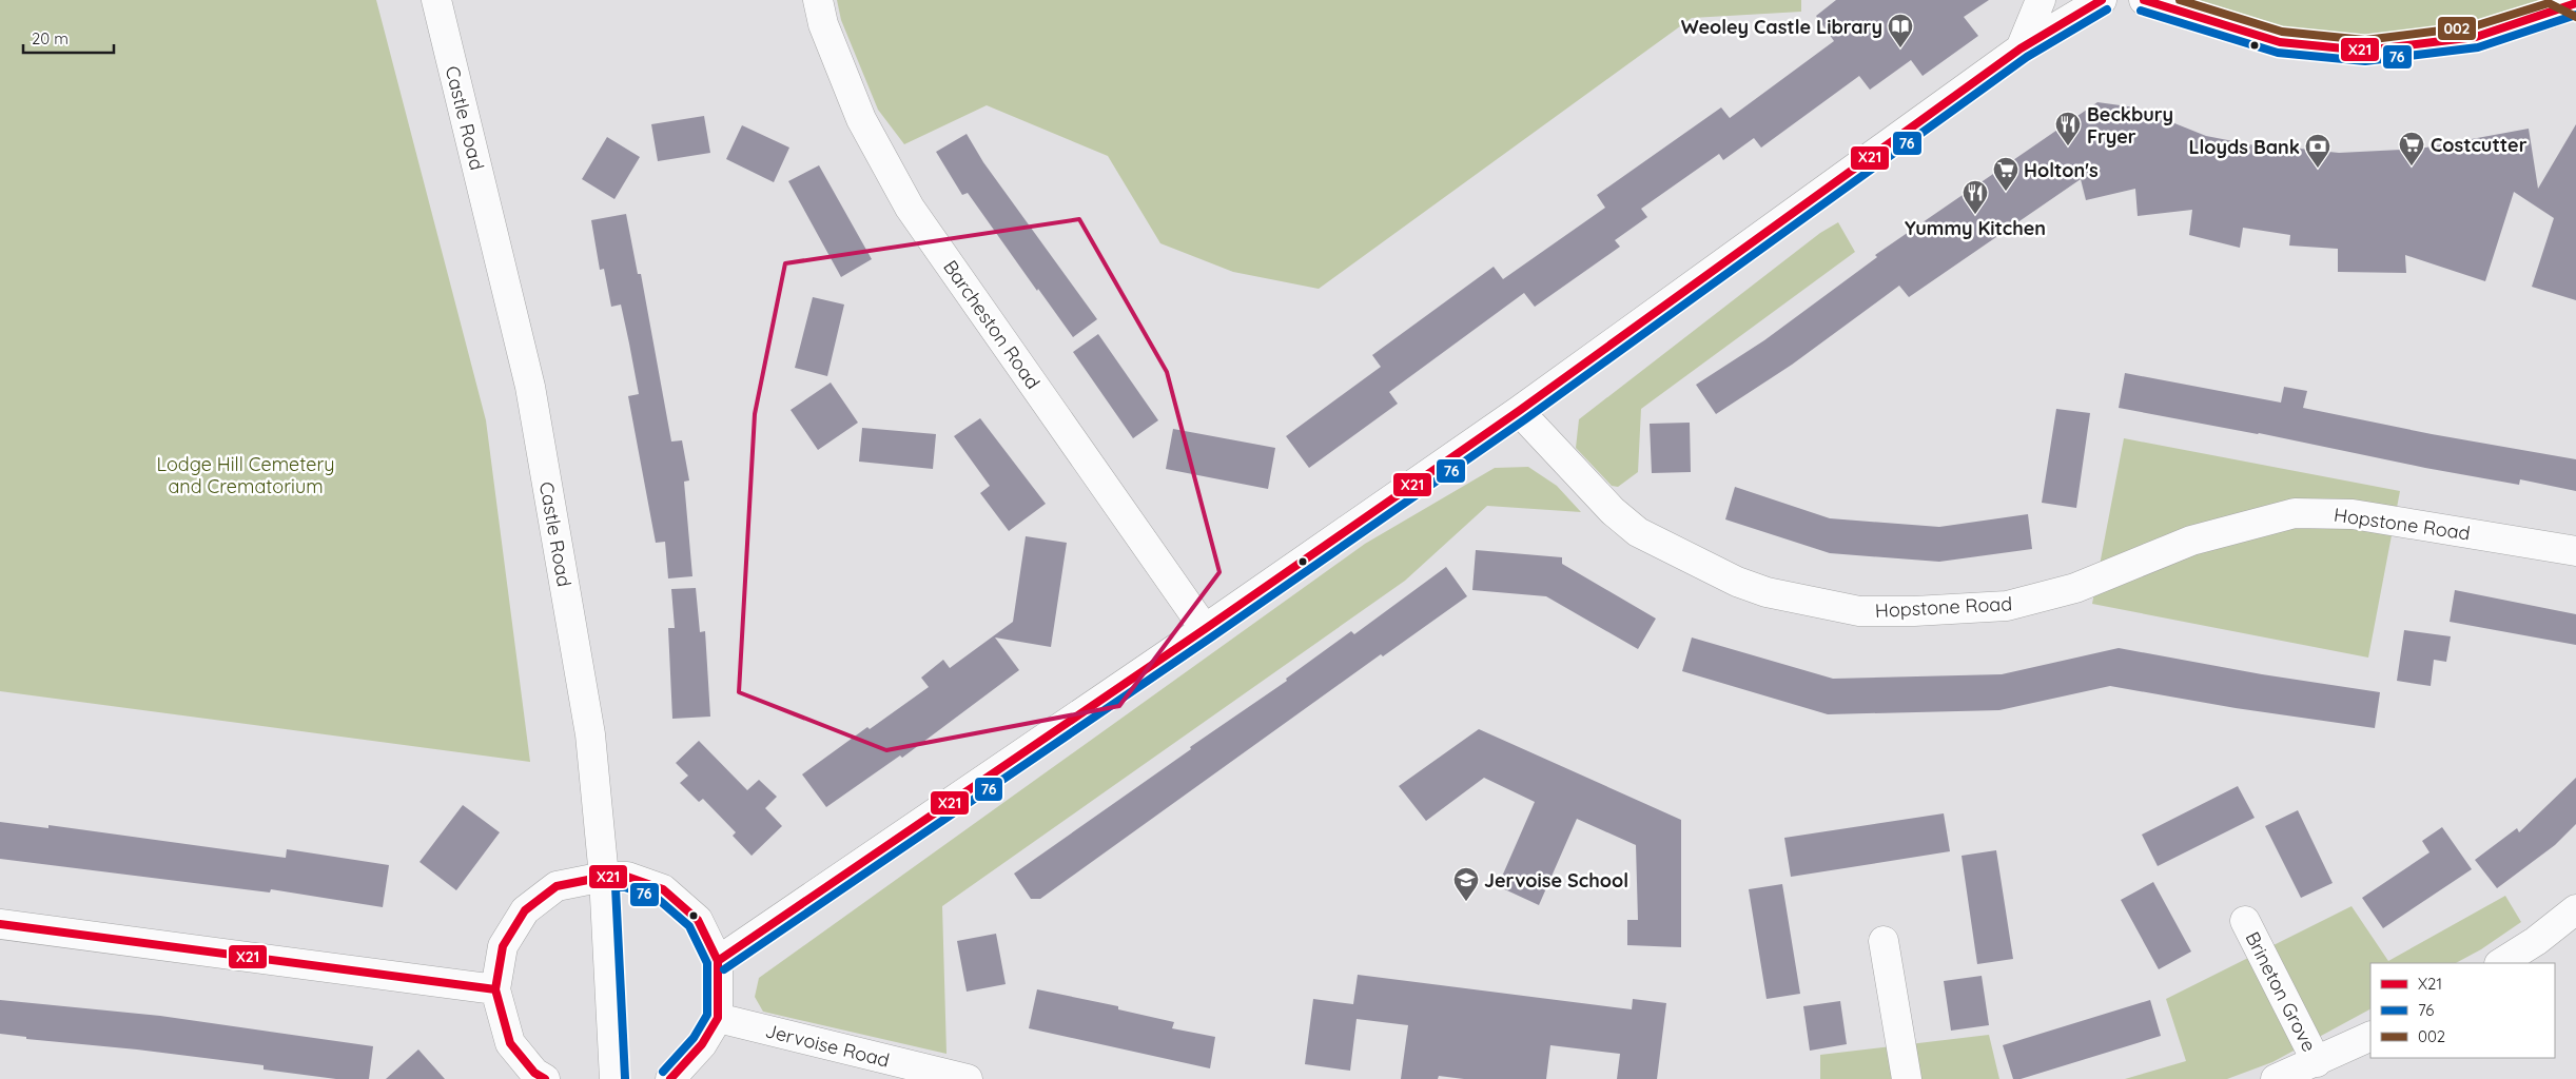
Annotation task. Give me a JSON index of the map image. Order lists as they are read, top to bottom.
{
  "streets": {
    "street": [
      "Castle Road",
      "Barcheston Road",
      "Hopstone Road",
      "Brineton Grove",
      "Jervoise Road"
    ]
  },
  "parks": ["Lodge Hill Cemetery and Crematorium"],
  "places": {
    "library": ["Weoley Castle Library"],
    "restaurant": ["Beckbury Fryer", "Yummy Kitchen"],
    "supermarket": ["Costcutter", "Holton's"],
    "bank": ["Lloyds Bank"],
    "school or university": ["Jervoise School"]
  },
  "lines": ["transit line X21", "transit line 002", "transit line 76"],
  "legend": ["X21", "76", "002"],
  "scale_bar": "20 m"
}
